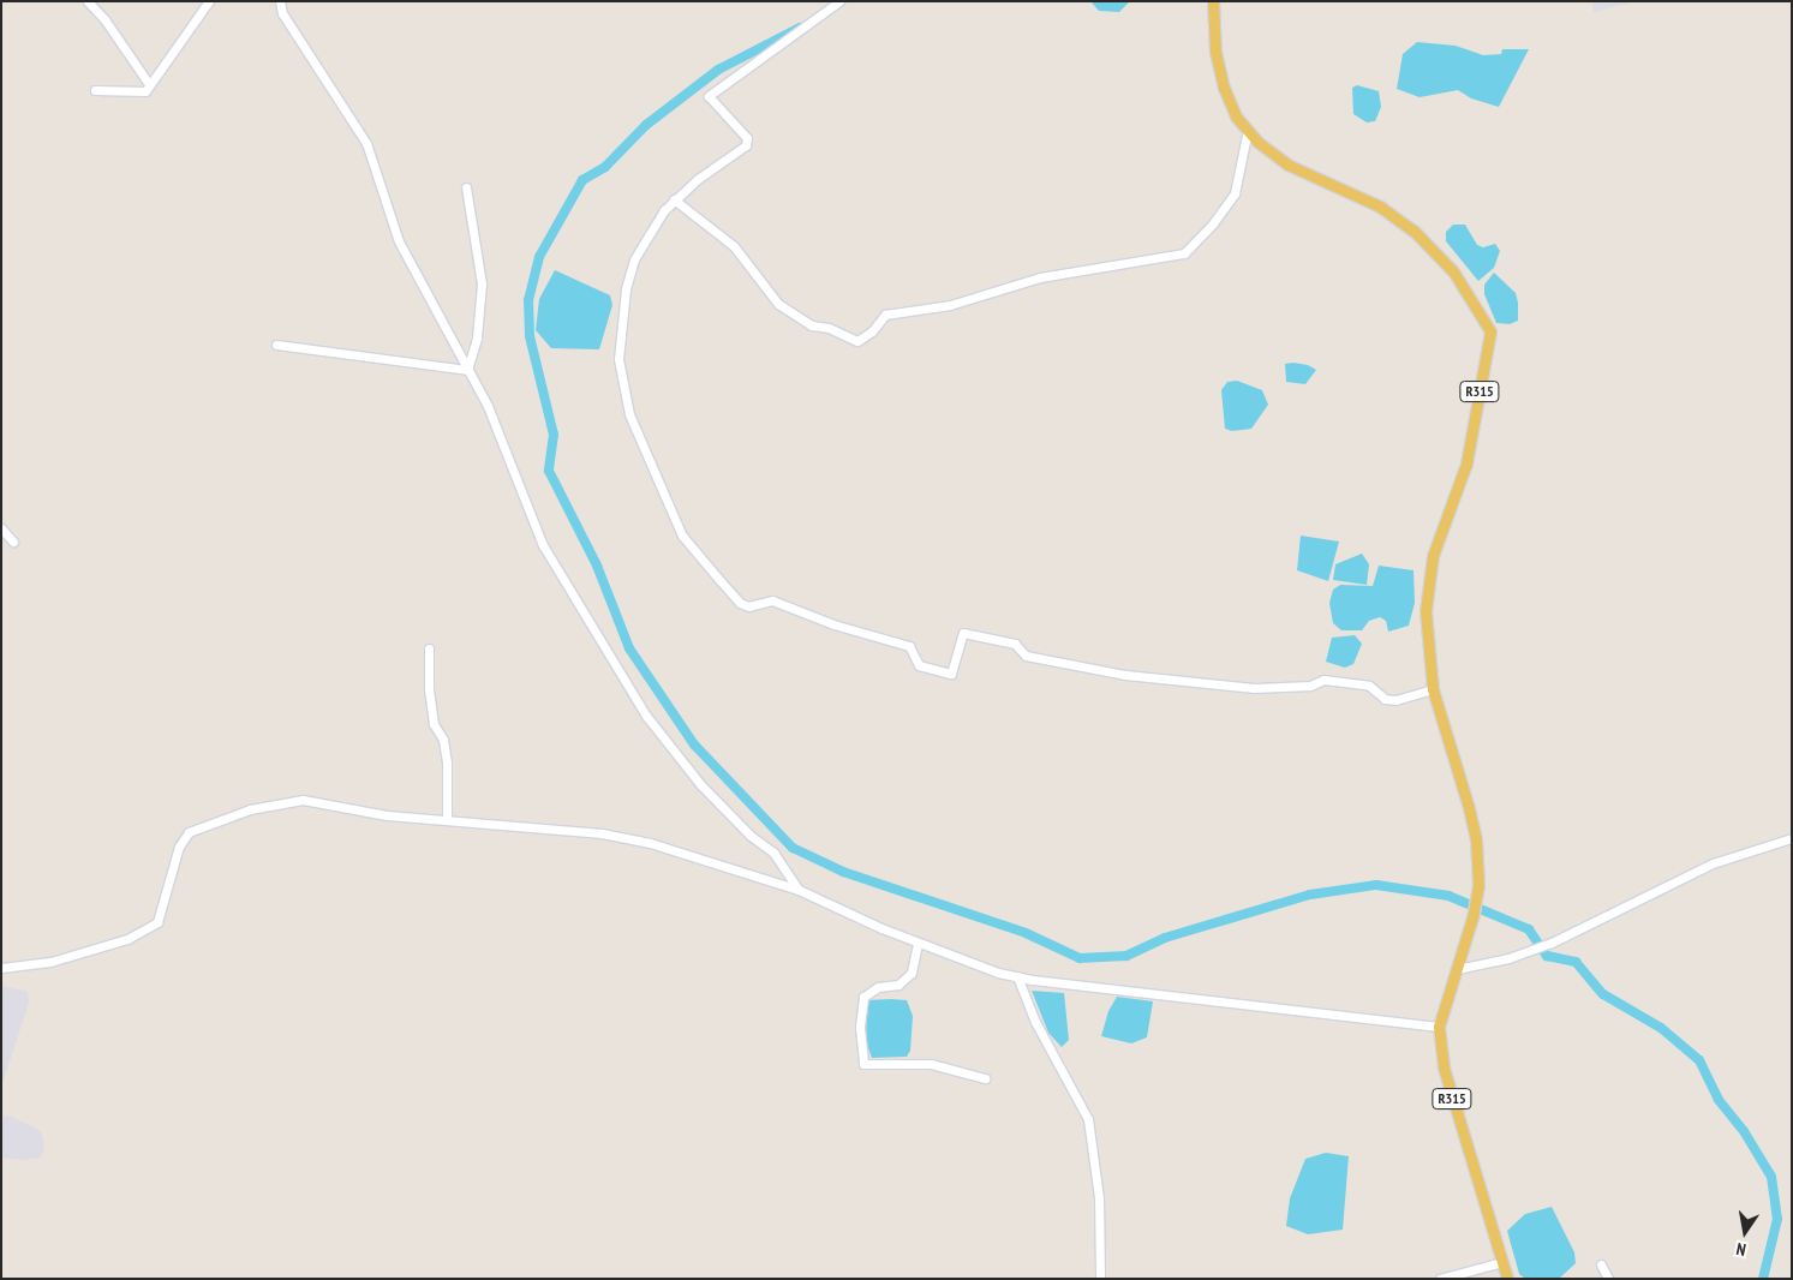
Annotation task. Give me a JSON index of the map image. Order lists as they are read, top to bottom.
{
  "streets": {
    "main road": ["R315"]
  },
  "north": "bottom"
}
